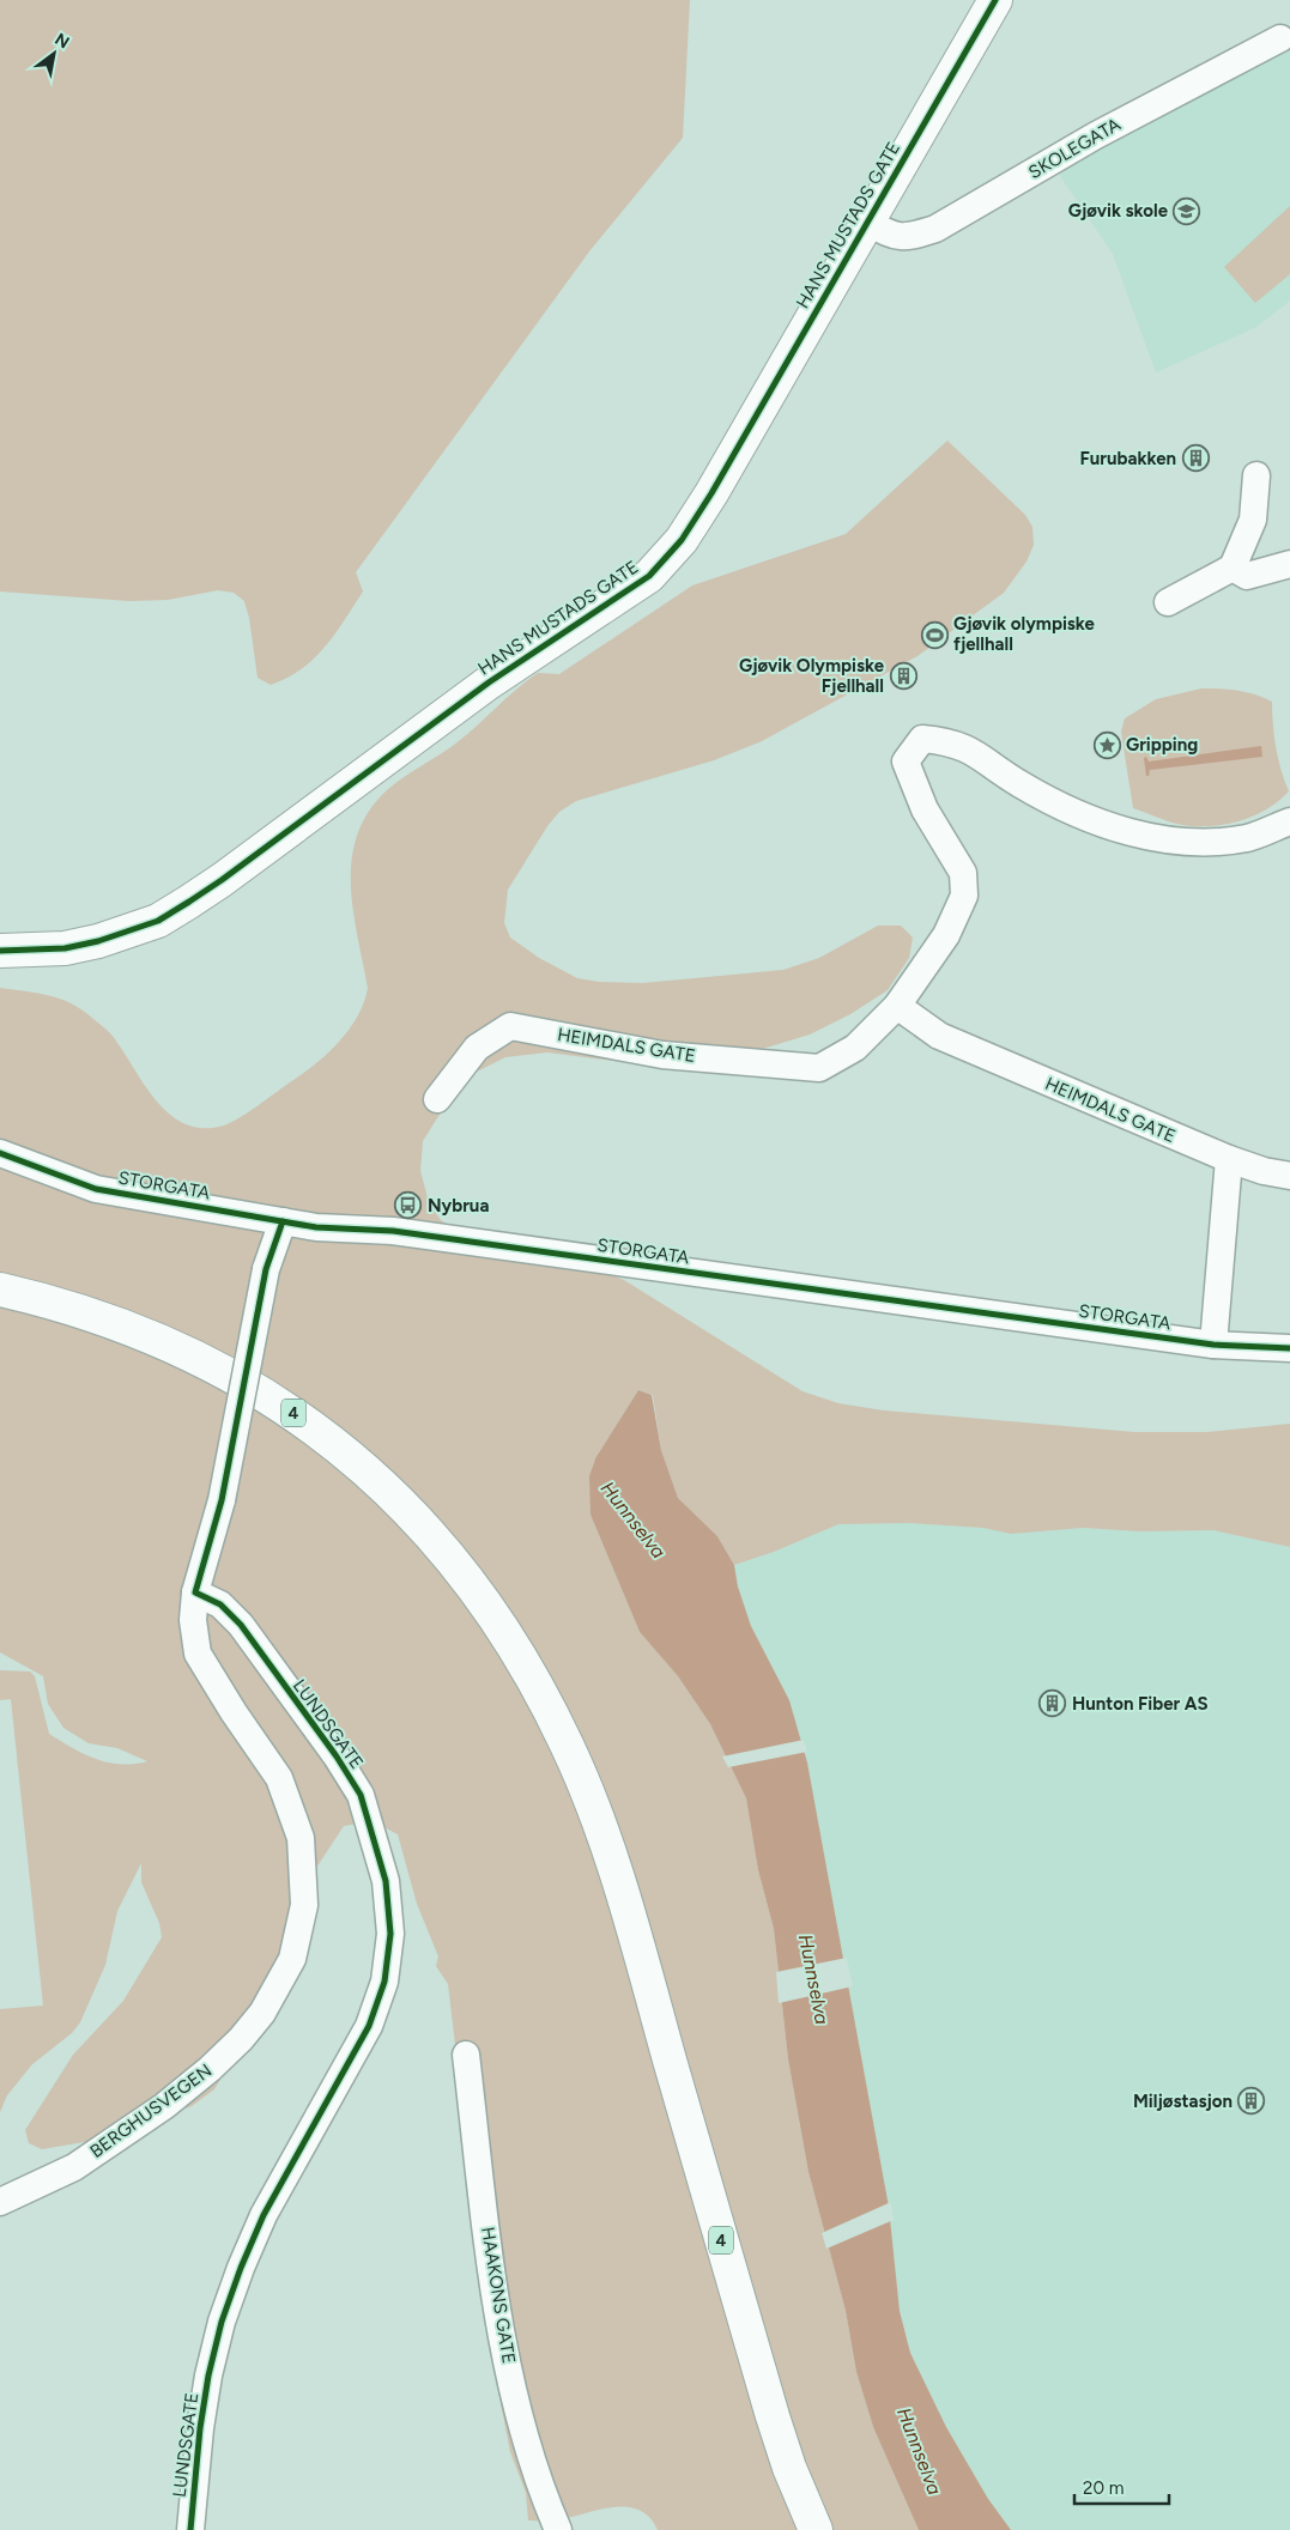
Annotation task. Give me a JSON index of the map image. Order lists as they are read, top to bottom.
{
  "streets": {
    "main road": ["HANS MUSTADS GATE", "4"],
    "street": [
      "SKOLEGATA",
      "HEIMDALS GATE",
      "STORGATA",
      "LUNDSGATE",
      "BERGHUSVEGEN",
      "HAAKONS GATE"
    ]
  },
  "crossings": [
    ["SKOLEGATA", "HANS MUSTADS GATE"],
    ["LUNDSGATE", "BERGHUSVEGEN"]
  ],
  "water": ["Hunnselva"],
  "places": {
    "school or university": ["Gjøvik skole"],
    "building": [
      "Furubakken",
      "Gjøvik Olympiske Fjellhall",
      "Hunton Fiber AS",
      "Miljøstasjon"
    ],
    "sports": ["Gjøvik olympiske fjellhall"],
    "place": ["Gripping"],
    "bus stop": ["Nybrua"]
  },
  "scale_bar": "20 m",
  "north": "top right"
}
